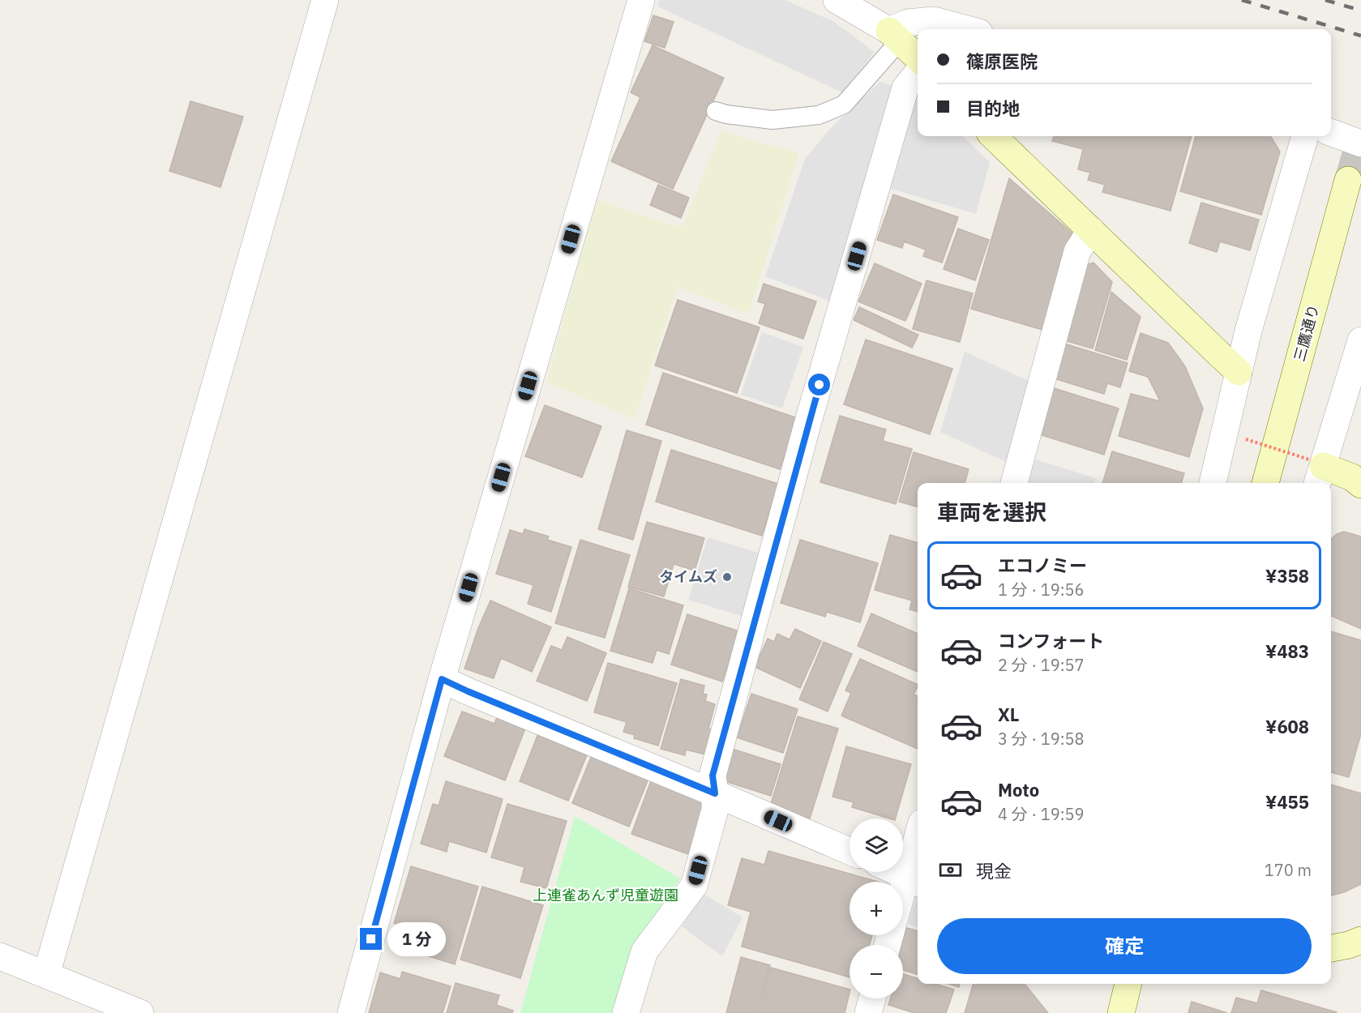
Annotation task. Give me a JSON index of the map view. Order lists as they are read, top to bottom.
{
  "streets": {
    "street": ["三鷹通り"]
  },
  "parks": ["上連雀あんず児童遊園"],
  "places": ["タイムズ"],
  "page": {
    "banner": ["篠原医院", "目的地"],
    "heading": "車両を選択",
    "list": [
      {
        "name": "エコノミー",
        "note": "1 分 · 19:56",
        "value": "¥358"
      },
      {
        "name": "コンフォート",
        "note": "2 分 · 19:57",
        "value": "¥483"
      },
      {
        "name": "XL",
        "note": "3 分 · 19:58",
        "value": "¥608"
      },
      {
        "name": "Moto",
        "note": "4 分 · 19:59",
        "value": "¥455"
      }
    ],
    "map_buttons": ["+", "−"],
    "pay": ["現金", "170 m"],
    "buttons": "確定",
    "bubble": "1 分"
  }
}
